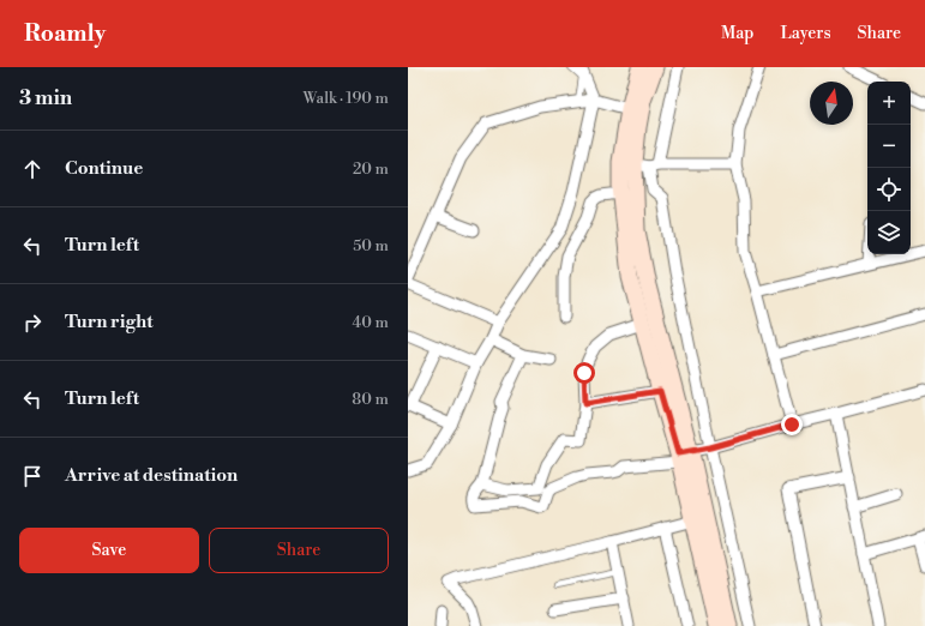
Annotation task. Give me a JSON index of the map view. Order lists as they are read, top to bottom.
{
  "north": "top",
  "page": {
    "header": "Roamly",
    "nav": ["Map", "Layers", "Share"],
    "heading": ["3 min", "Walk · 190 m"],
    "map_buttons": ["+", "−"],
    "list": [
      ["Continue", "20 m"],
      ["Turn left", "50 m"],
      ["Turn right", "40 m"],
      ["Turn left", "80 m"],
      "Arrive at destination"
    ],
    "buttons": ["Save", "Share"]
  }
}
